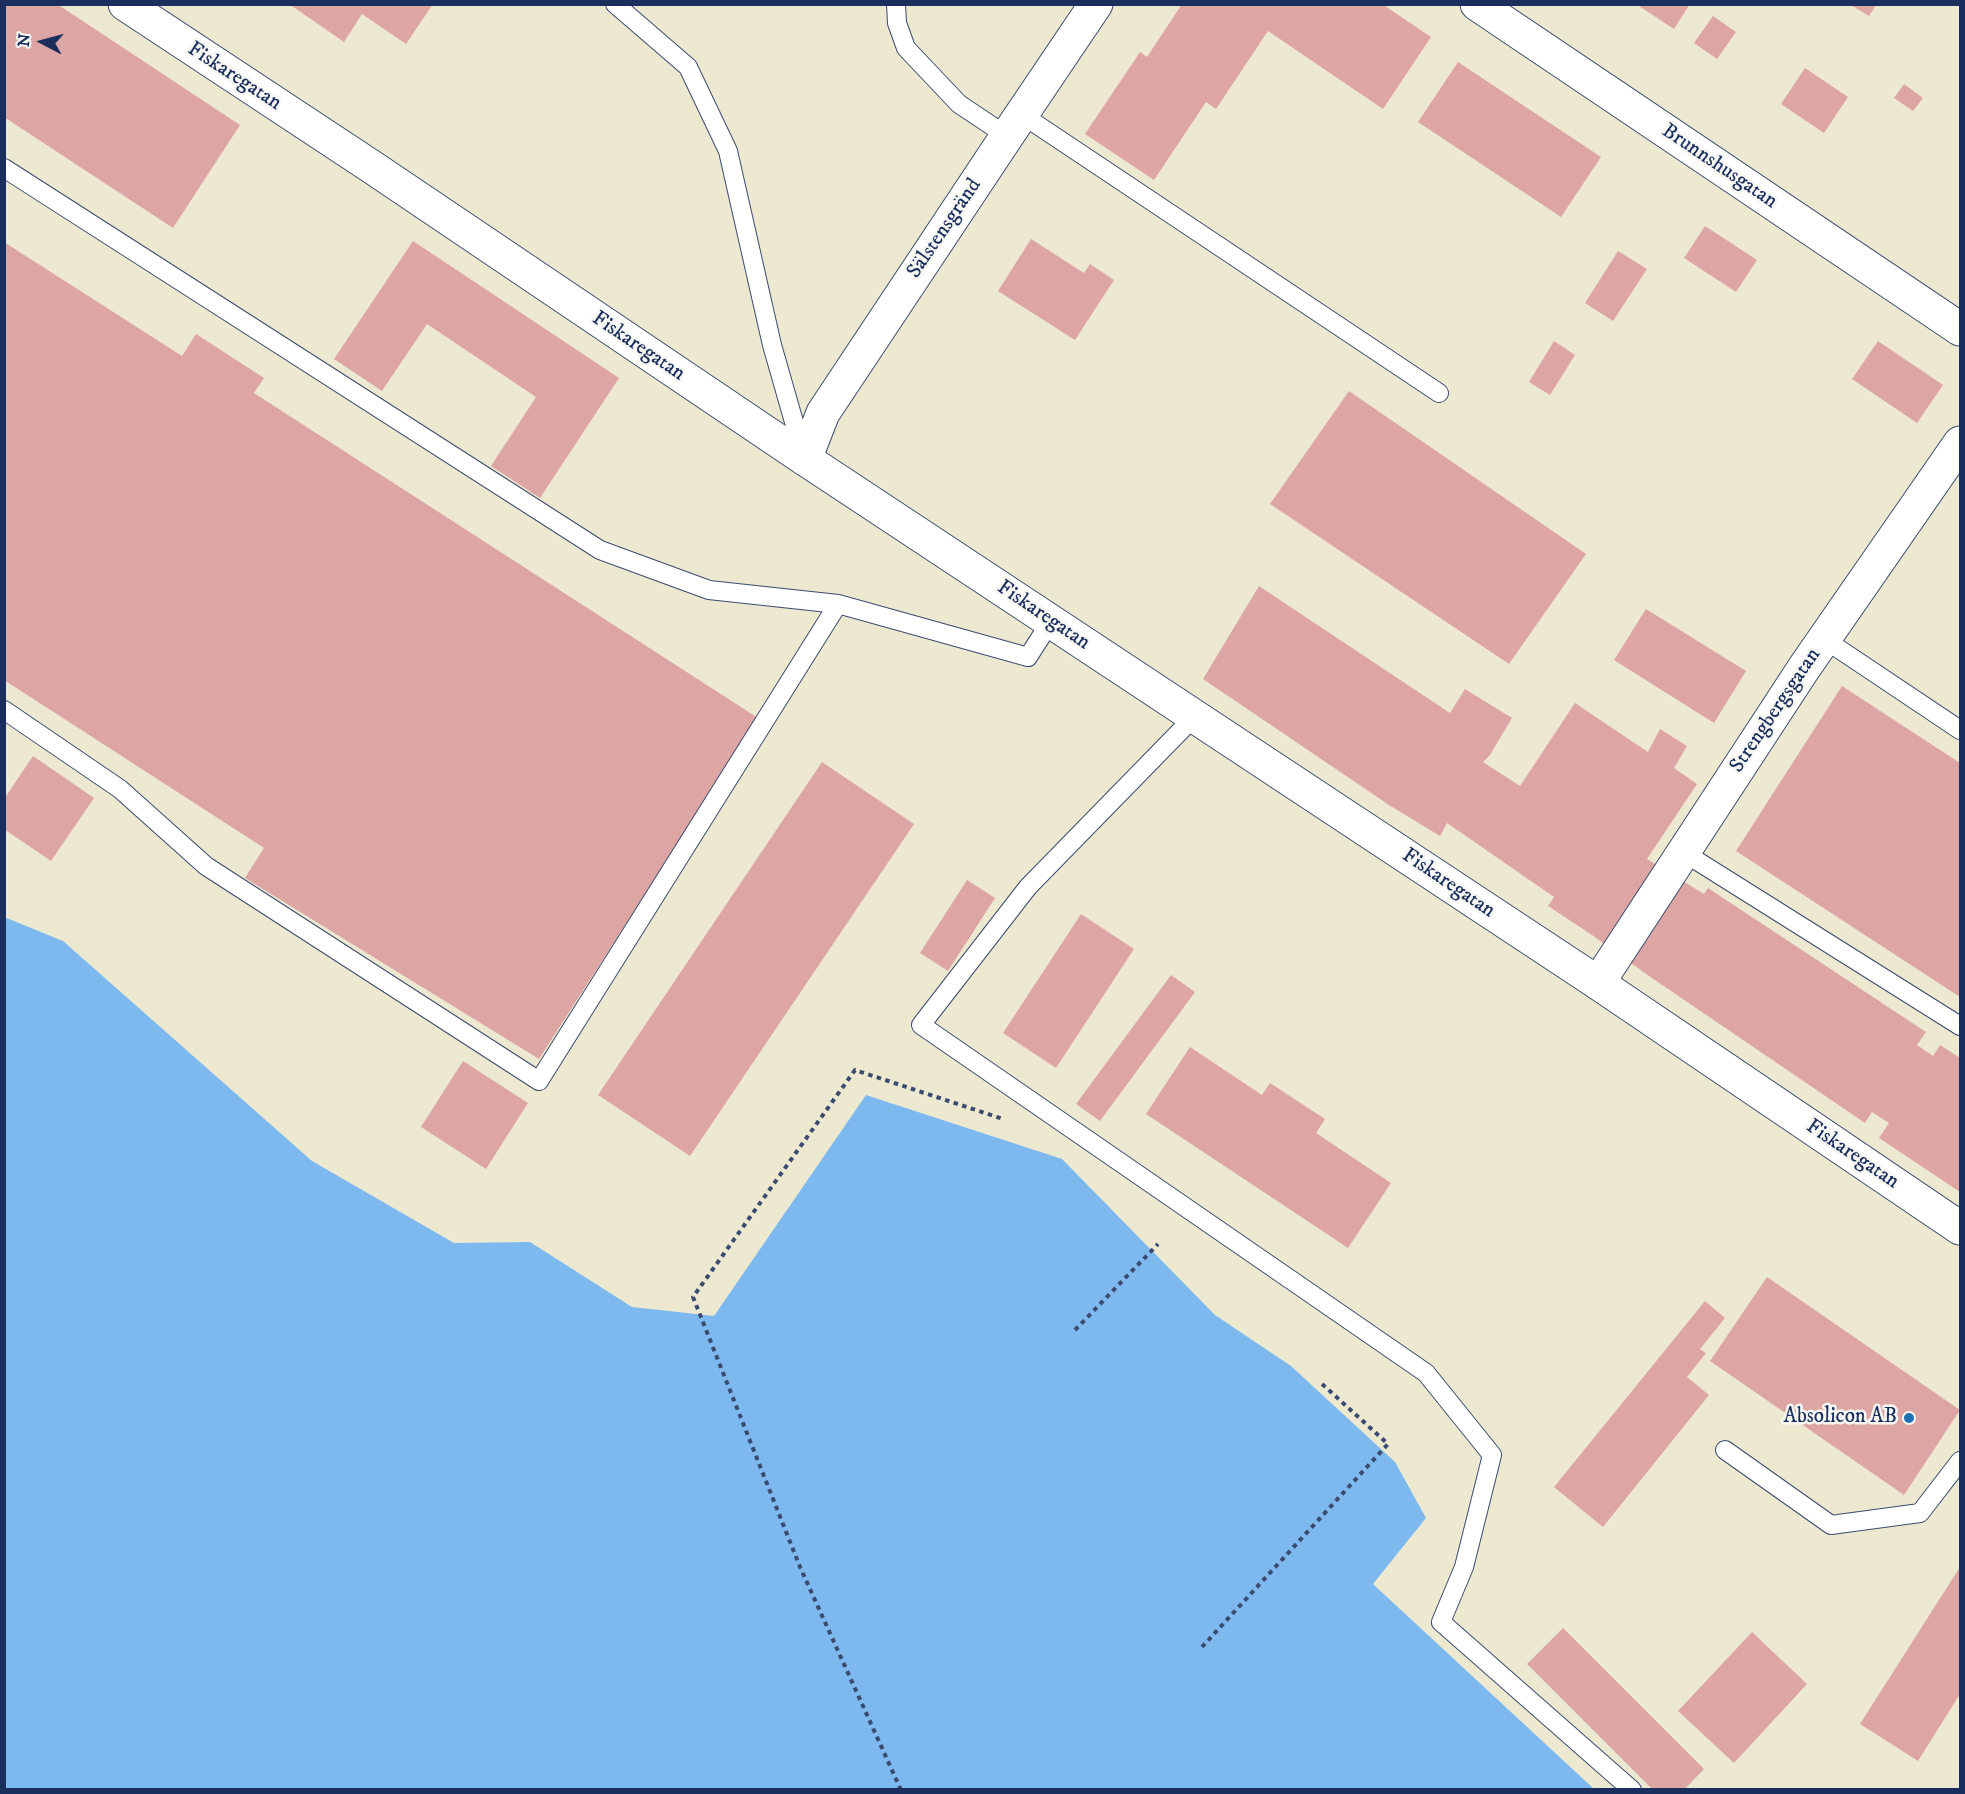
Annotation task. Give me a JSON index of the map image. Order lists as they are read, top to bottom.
{
  "streets": {
    "street": [
      "Fiskaregatan",
      "Brunnshusgatan",
      "Sälstensgränd",
      "Strengbergsgatan"
    ]
  },
  "crossings": [
    ["Fiskaregatan", "Sälstensgränd"],
    ["Fiskaregatan", "Strengbergsgatan"]
  ],
  "places": ["Absolicon AB"],
  "north": "left"
}
